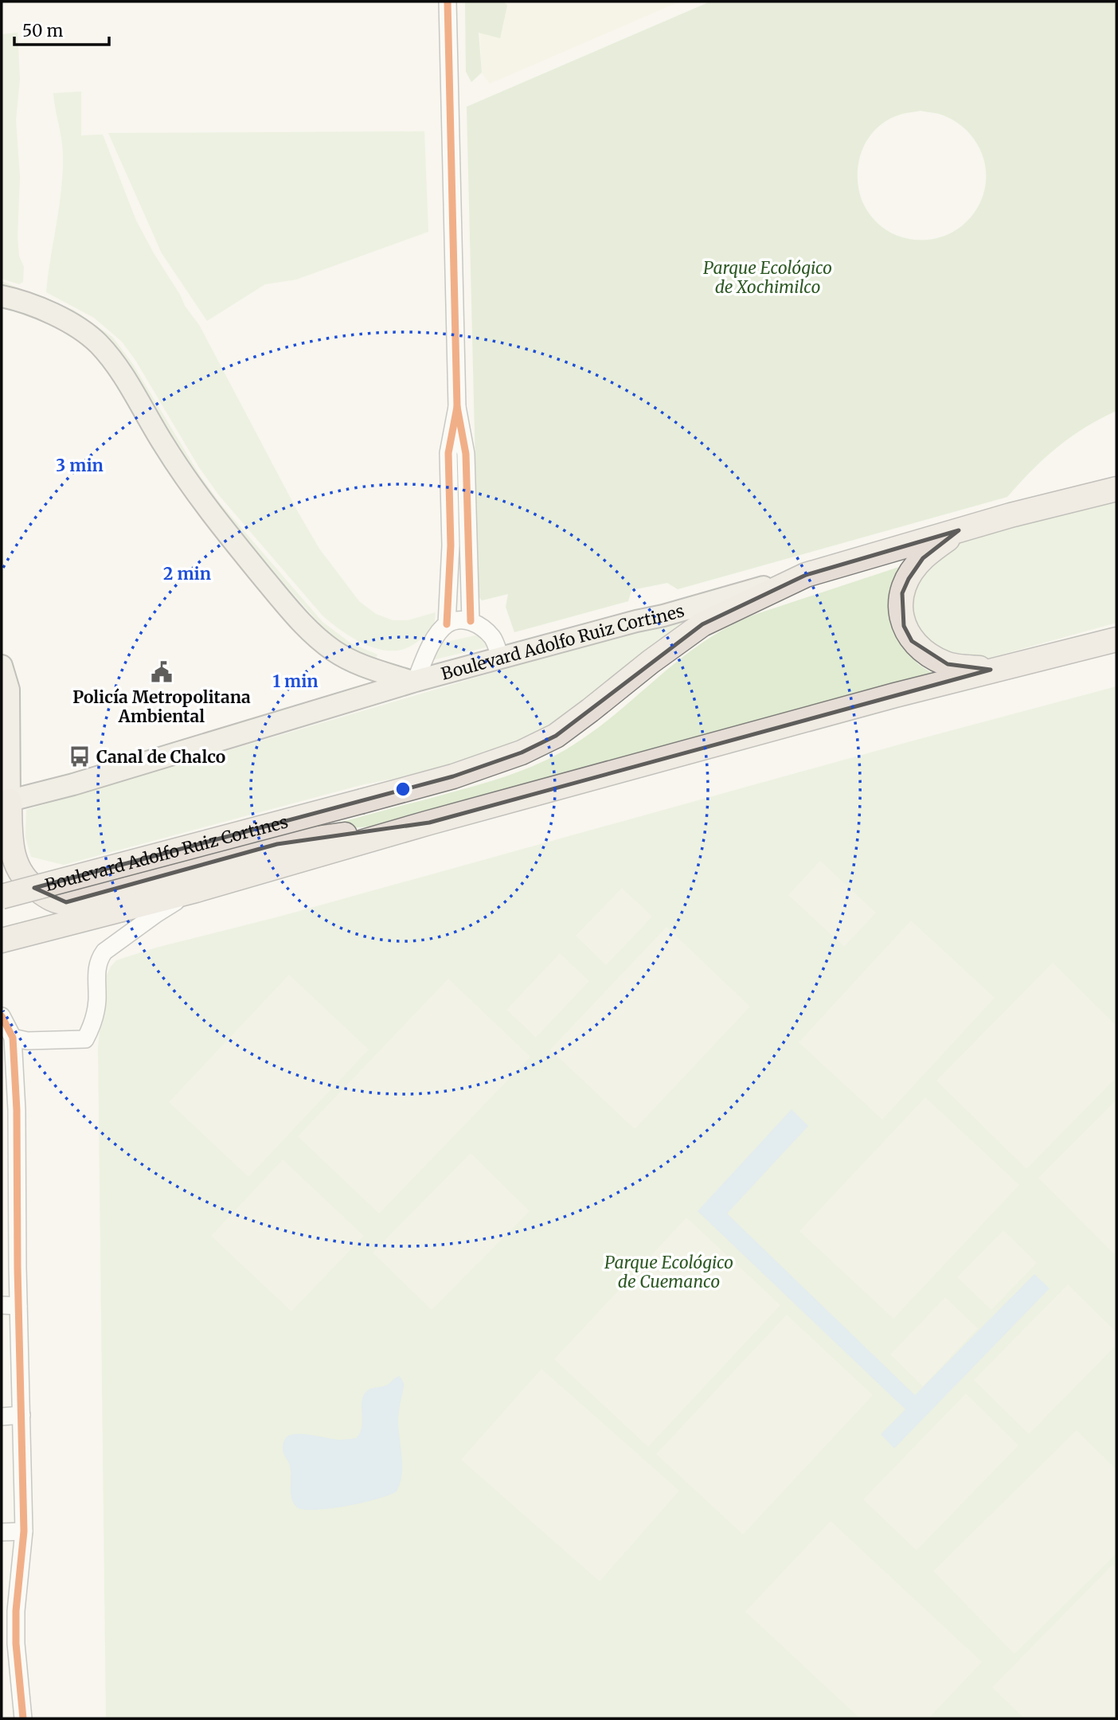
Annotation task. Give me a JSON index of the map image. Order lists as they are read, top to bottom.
{
  "streets": {
    "highway": ["Boulevard Adolfo Ruiz Cortines"]
  },
  "parks": ["Parque Ecológico de Xochimilco", "Parque Ecológico de Cuemanco"],
  "places": {
    "public building": ["Policía Metropolitana Ambiental"],
    "bus stop": ["Canal de Chalco"]
  },
  "scale_bar": "50 m",
  "rings": ["3 min", "2 min", "1 min"]
}
